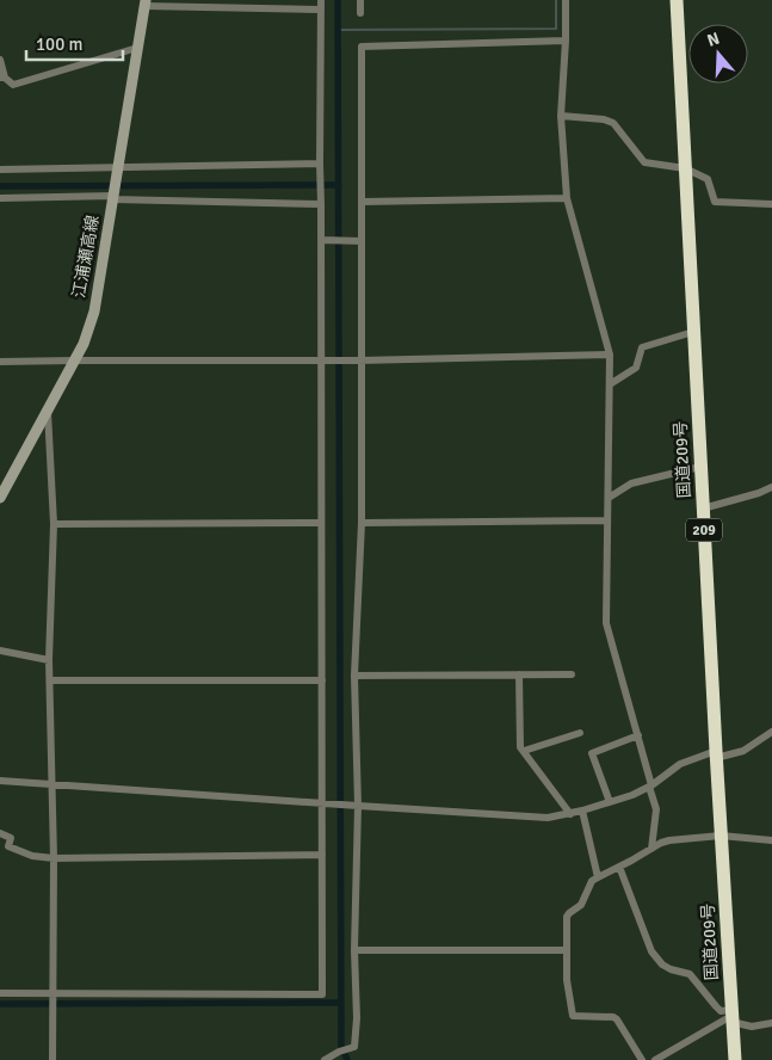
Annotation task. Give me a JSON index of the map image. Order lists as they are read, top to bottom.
{
  "streets": {
    "highway": ["国道209号", "209"],
    "main road": ["江浦瀬高線"]
  },
  "scale_bar": "100 m",
  "north": "top"
}
